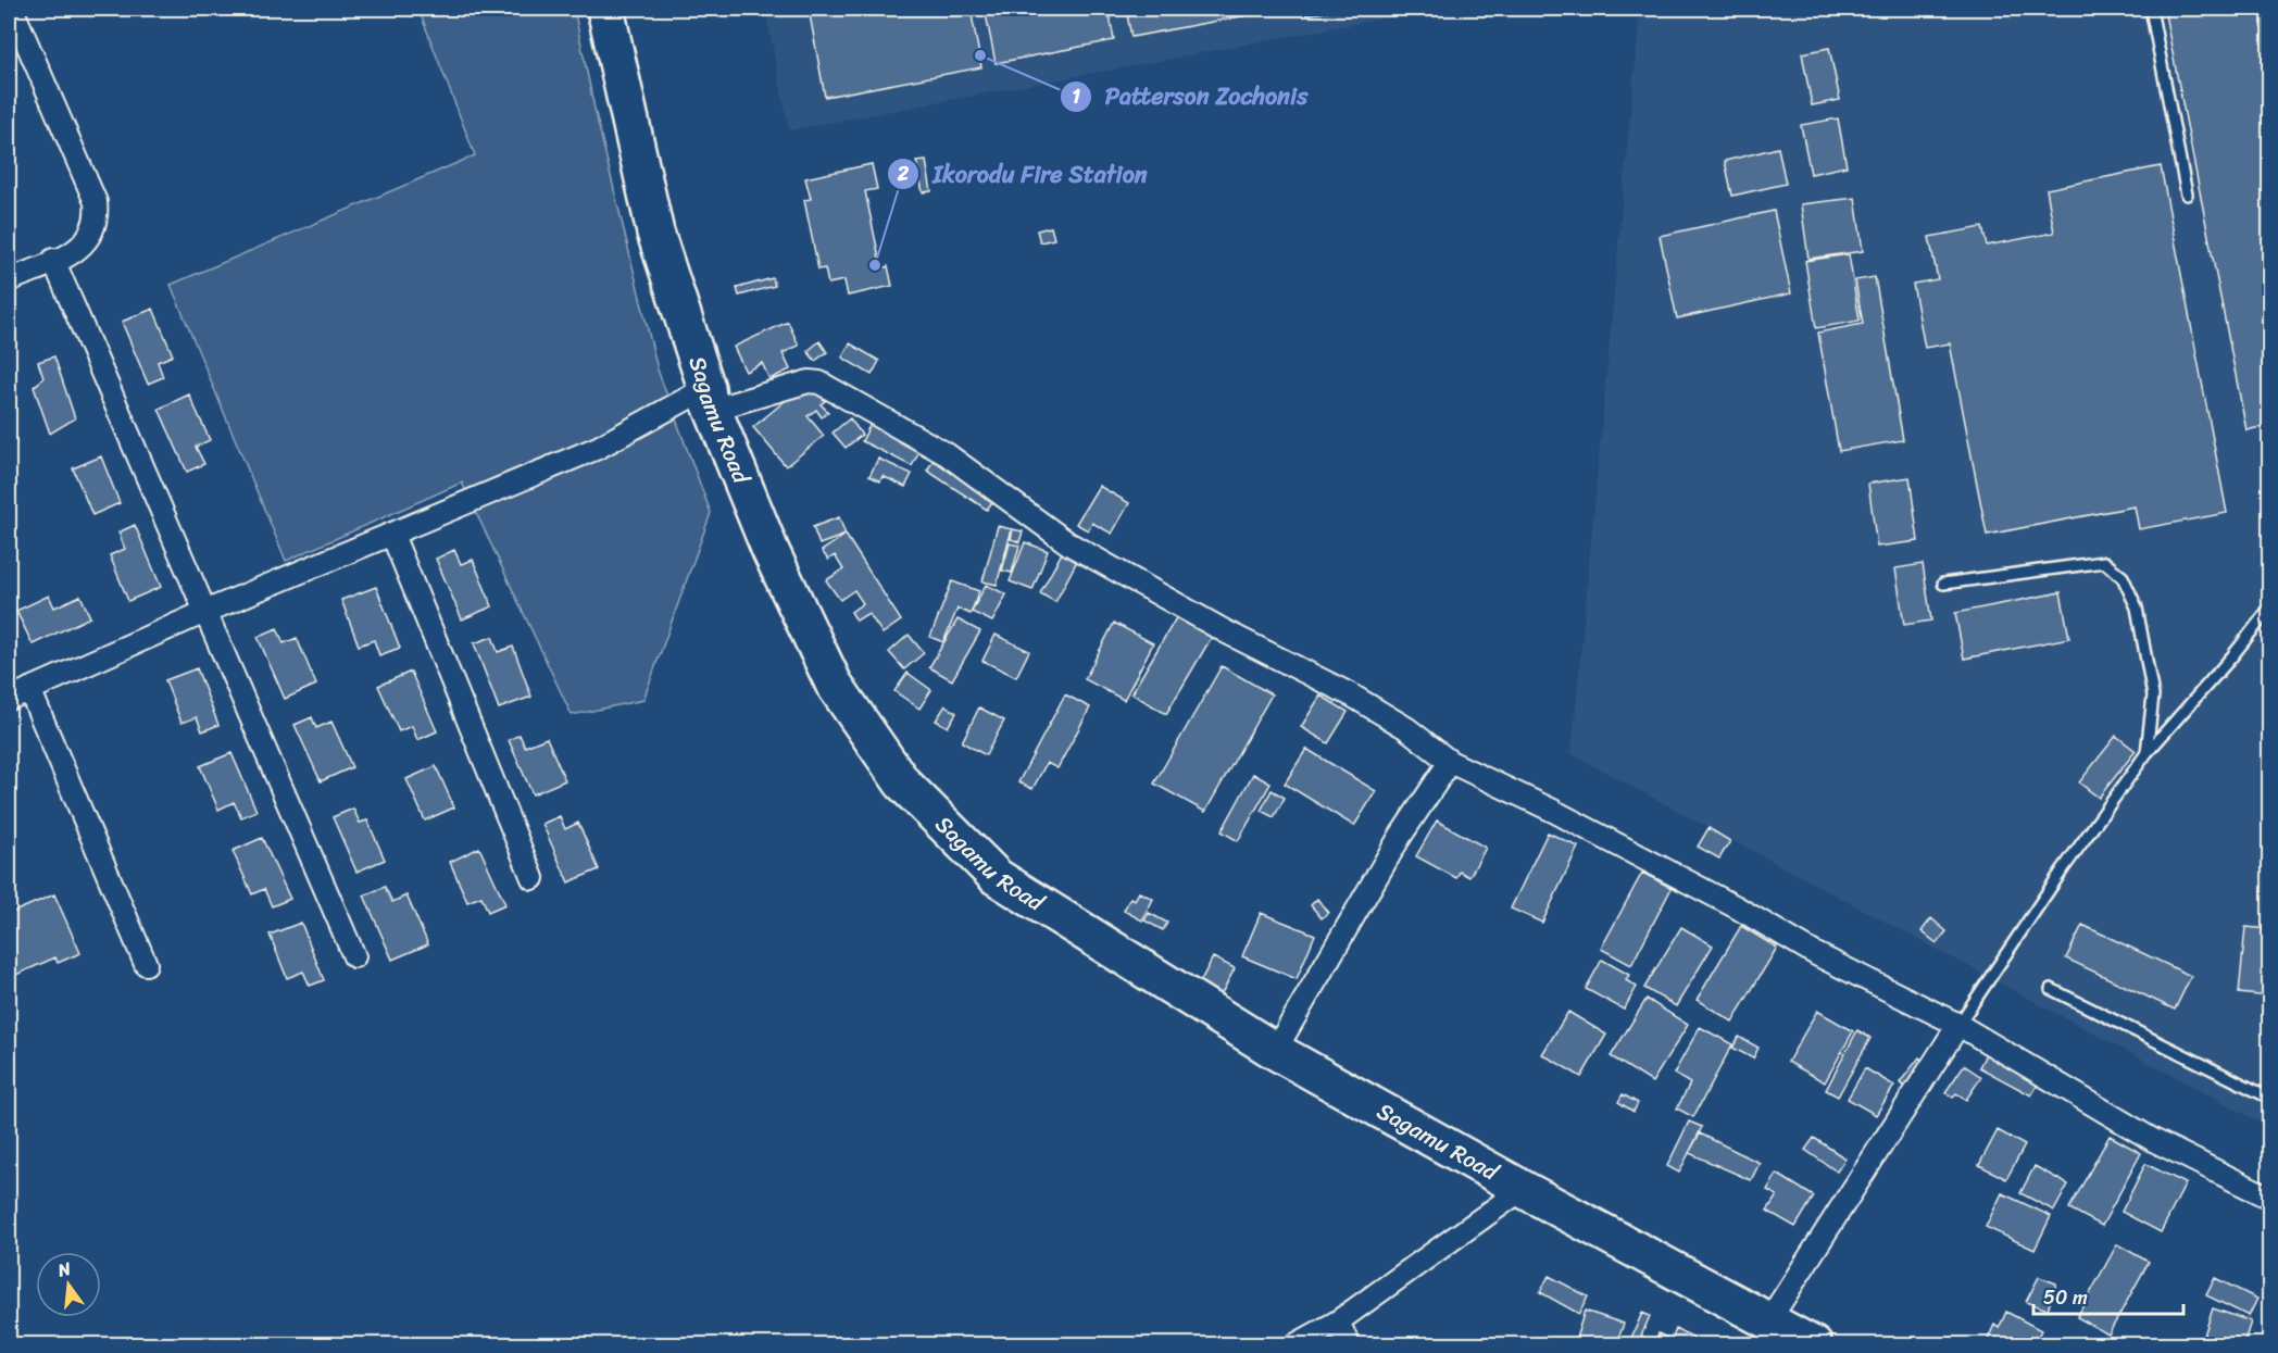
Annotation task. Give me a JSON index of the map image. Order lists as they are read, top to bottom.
{
  "streets": {
    "highway": ["Sagamu Road"]
  },
  "places": ["Patterson Zochonis", "Ikorodu Fire Station"],
  "scale_bar": "50 m",
  "north": "top"
}
